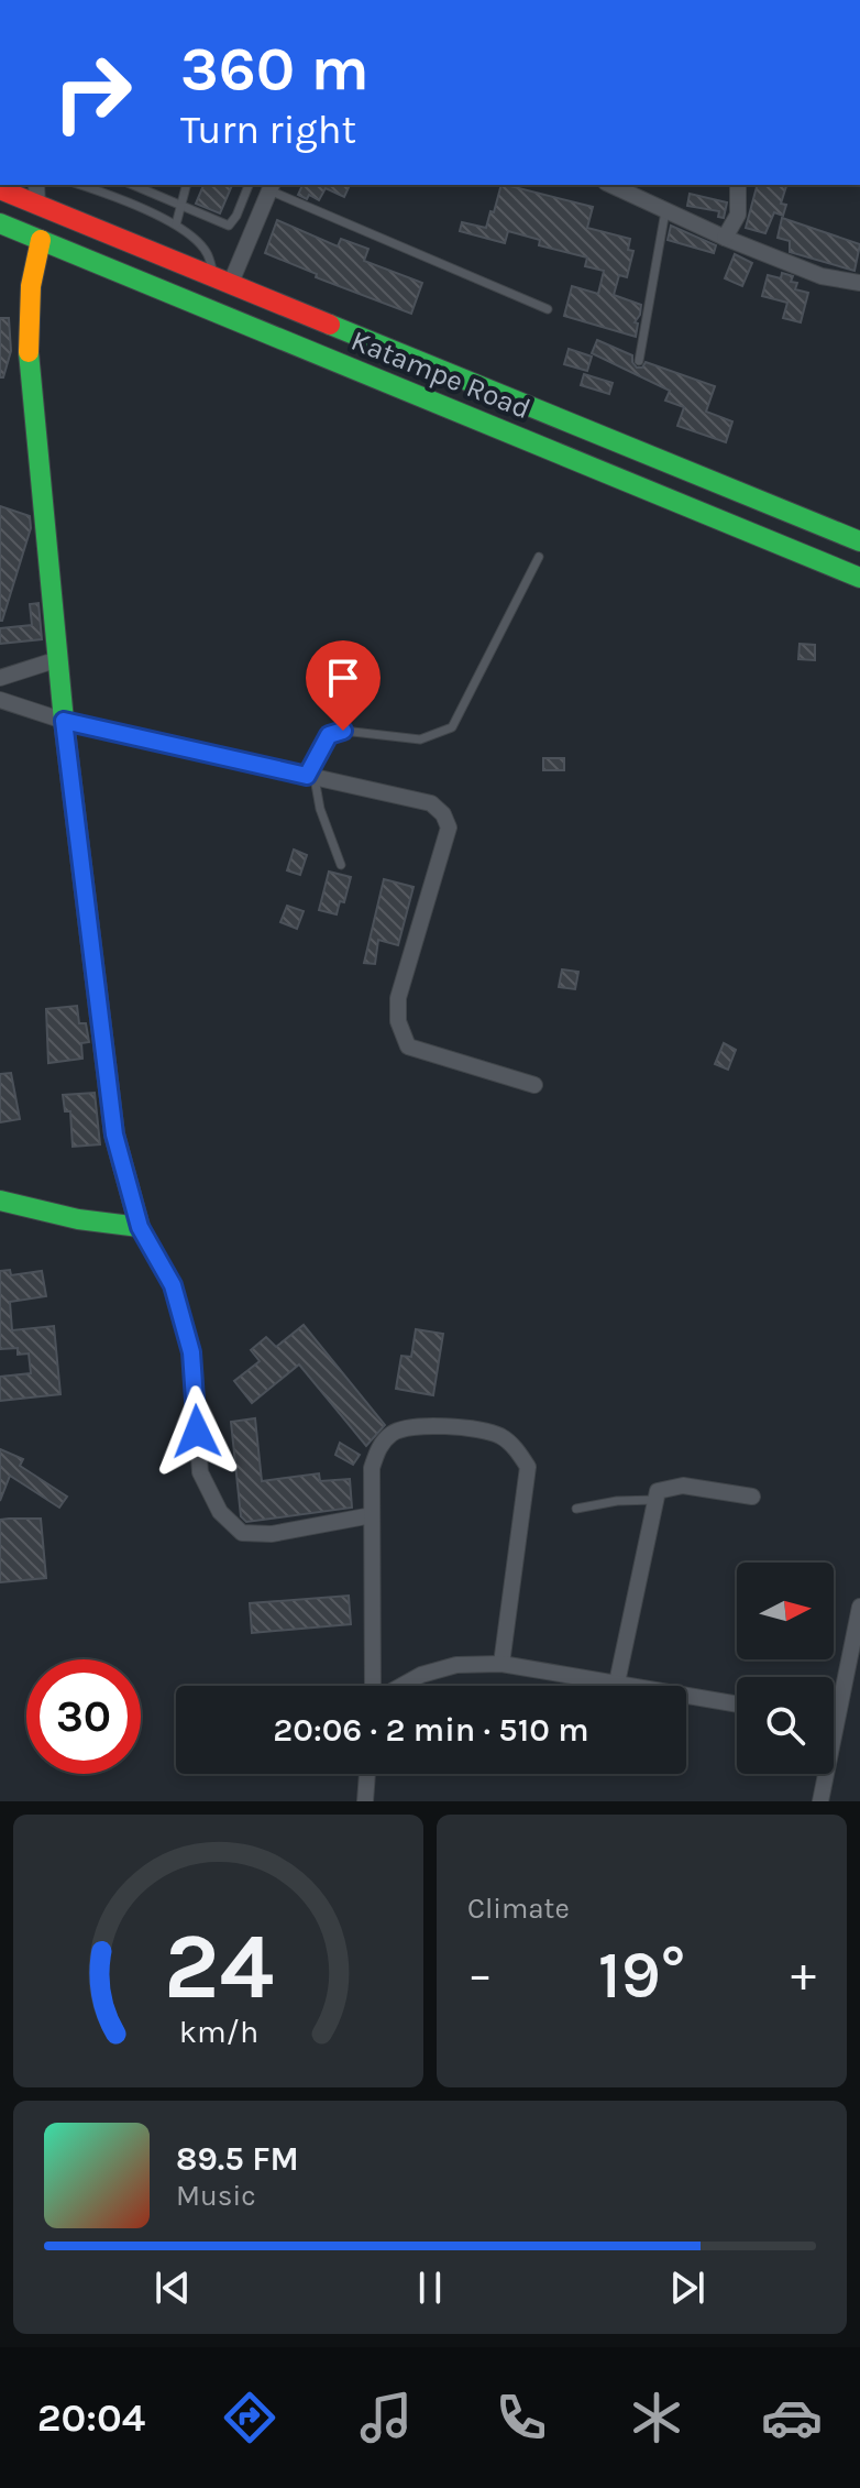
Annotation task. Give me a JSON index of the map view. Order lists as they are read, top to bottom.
{
  "streets": {
    "main road": ["Katampe Road"]
  },
  "north": "right",
  "page": {
    "turn": ["360 m", "Turn right"],
    "limit": "30",
    "trip": "20:06 · 2 min · 510 m",
    "tile": "Climate",
    "heat": ["−", "19°", "+"],
    "song": ["89.5 FM", "Music"],
    "tabs": "20:04",
    "gauge": ["24", "km/h"]
  }
}
